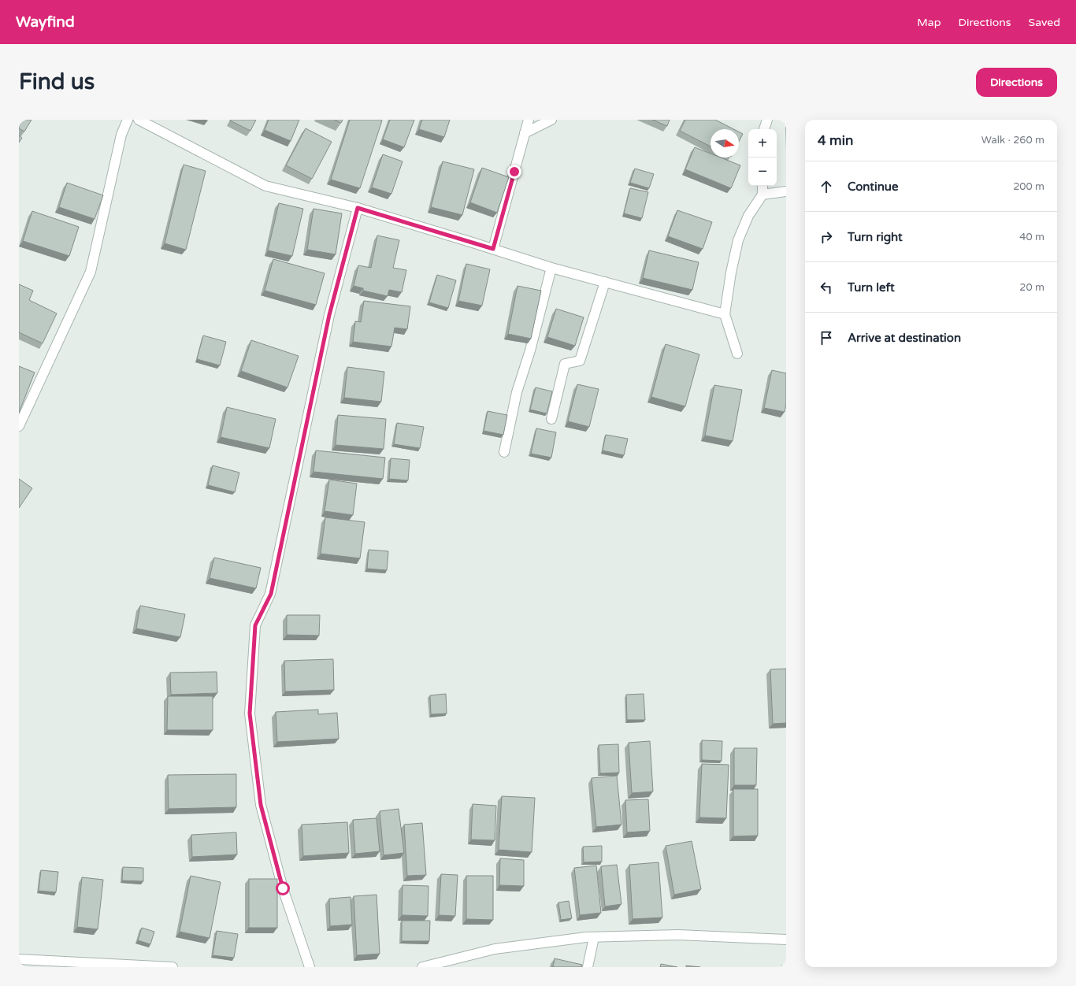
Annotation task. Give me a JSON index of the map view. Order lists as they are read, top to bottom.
{
  "north": "right",
  "page": {
    "header": "Wayfind",
    "nav": ["Map", "Directions", "Saved"],
    "buttons": "Directions",
    "title": "Find us",
    "heading": ["4 min", "Walk · 260 m"],
    "map_buttons": ["+", "−"],
    "list": [
      ["Continue", "200 m"],
      ["Turn right", "40 m"],
      ["Turn left", "20 m"],
      "Arrive at destination"
    ]
  }
}
